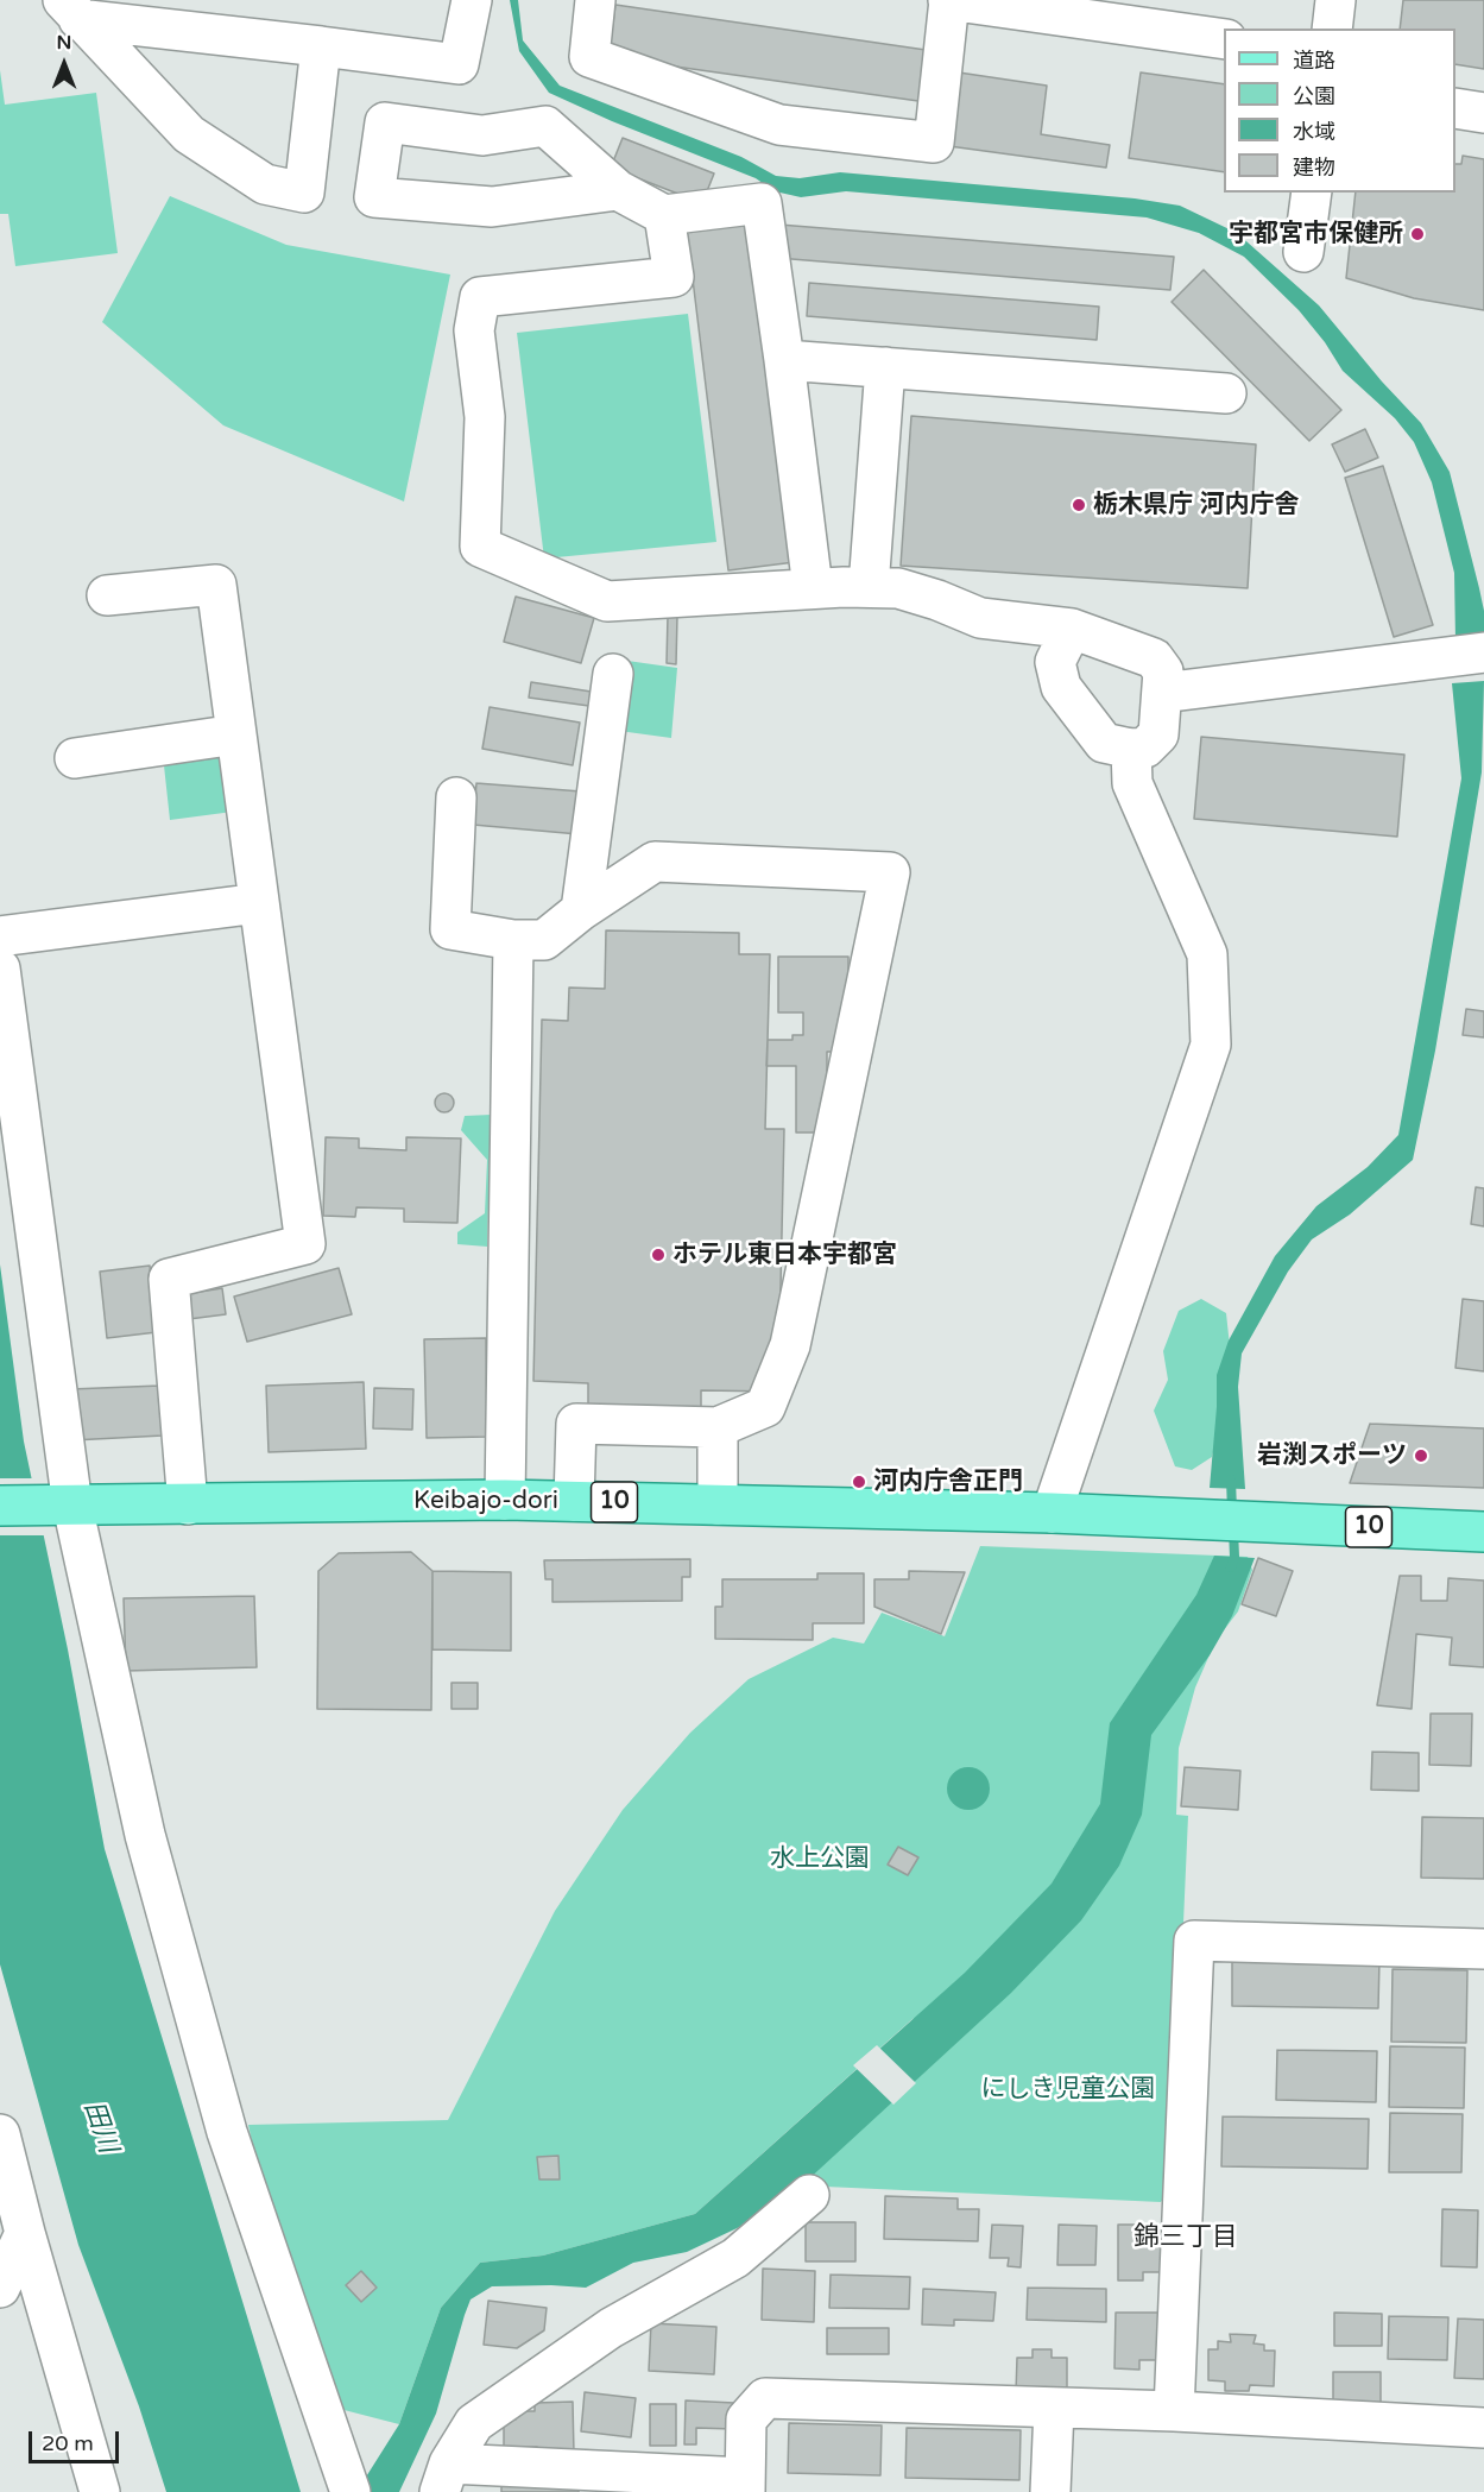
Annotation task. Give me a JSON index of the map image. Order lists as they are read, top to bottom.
{
  "streets": {
    "main road": ["Keibajo-dori", "10"]
  },
  "crossings": [
    ["Keibajo-dori", "10"]
  ],
  "districts": ["錦三丁目"],
  "water": ["田川"],
  "parks": ["水上公園", "にしき児童公園"],
  "places": [
    "宇都宮市保健所",
    "栃木県庁 河内庁舎",
    "ホテル東日本宇都宮",
    "岩渕スポーツ",
    "河内庁舎正門"
  ],
  "legend": [
    "道路",
    "公園",
    "水域",
    "建物"
  ],
  "scale_bar": "20 m",
  "north": "top"
}
